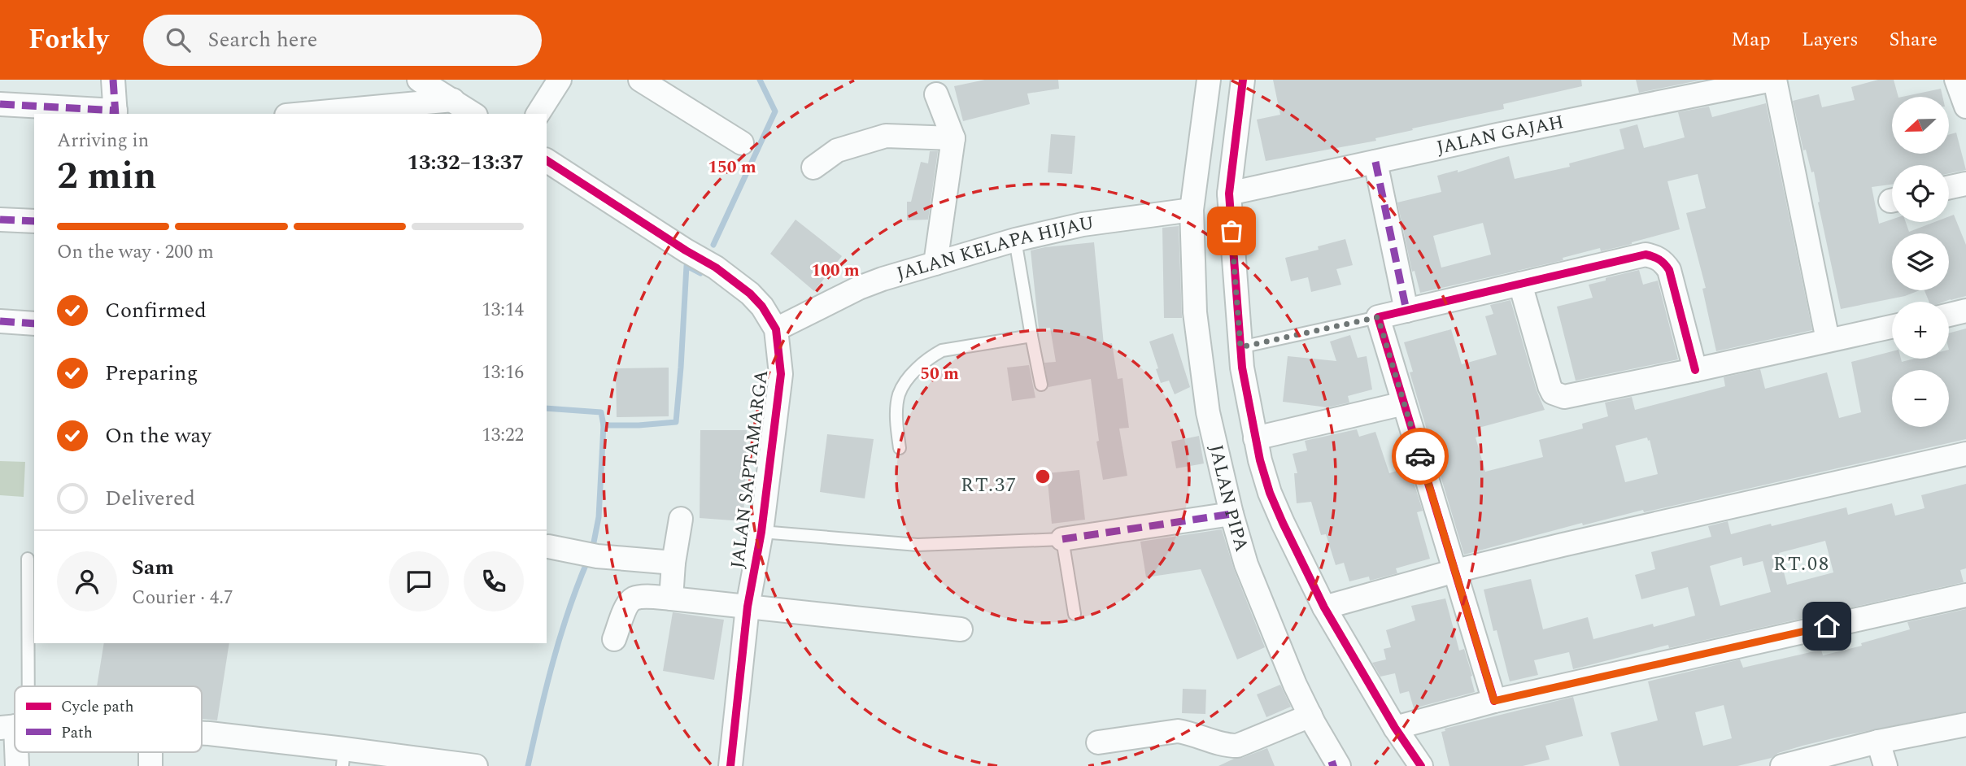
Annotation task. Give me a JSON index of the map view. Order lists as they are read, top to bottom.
{
  "streets": {
    "street": [
      "JALAN GAJAH",
      "JALAN KELAPA HIJAU",
      "JALAN SAPTAMARGA",
      "JALAN PIPA"
    ]
  },
  "crossings": [
    ["JALAN KELAPA HIJAU", "JALAN SAPTAMARGA"],
    ["JALAN KELAPA HIJAU", "JALAN PIPA"]
  ],
  "districts": ["RT.37", "RT.08"],
  "legend": ["Cycle path", "Path"],
  "north": "left",
  "page": {
    "header": "Forkly",
    "search": "Search here",
    "nav": ["Map", "Layers", "Share"],
    "map_buttons": ["+", "−"],
    "heading": ["2 min", "Arriving in", "13:32–13:37"],
    "panel": ["Sam", "Courier · 4.7"],
    "bar": "On the way · 200 m",
    "list": [
      ["Confirmed", "13:14"],
      ["Preparing", "13:16"],
      ["On the way", "13:22"],
      "Delivered"
    ]
  },
  "rings": ["150 m", "100 m", "50 m"]
}
